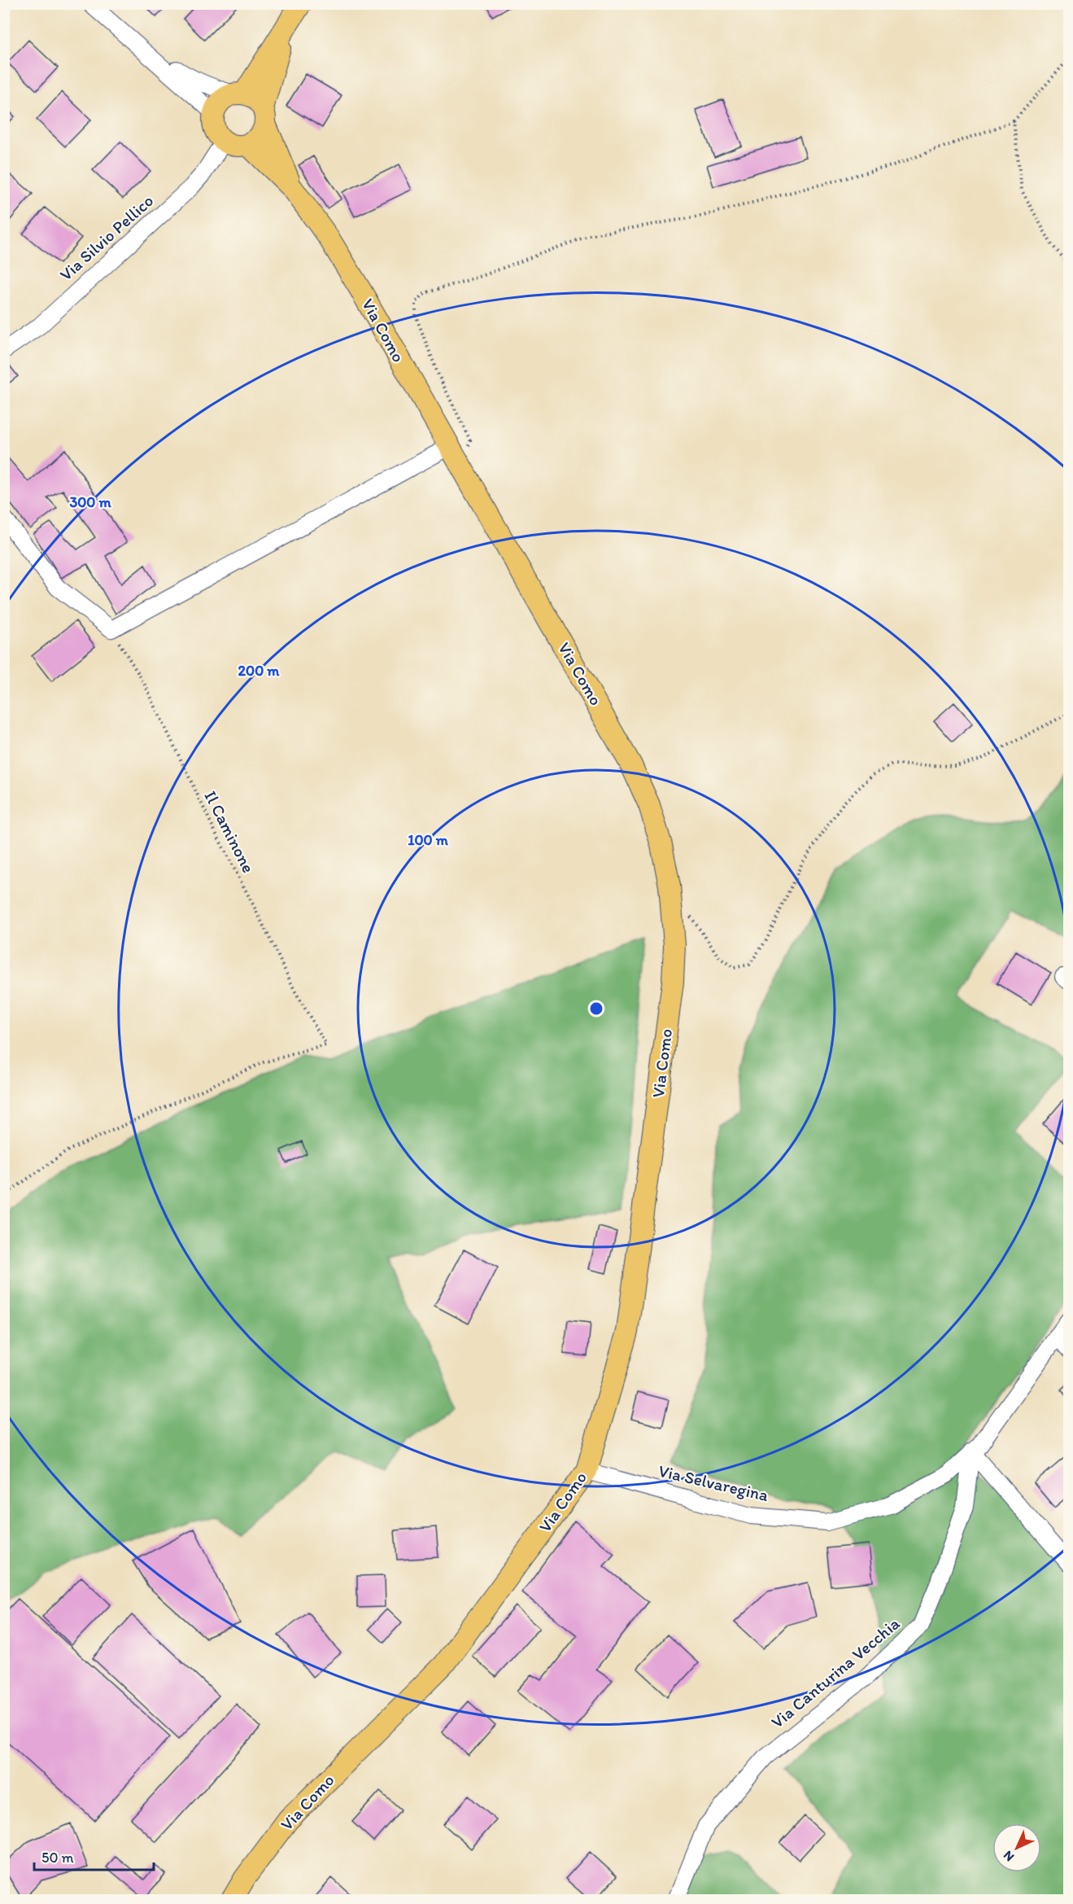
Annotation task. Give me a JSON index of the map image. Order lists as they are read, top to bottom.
{
  "streets": {
    "main road": ["Via Como"],
    "street": ["Via Silvio Pellico", "Via Selvaregina", "Via Canturina Vecchia"],
    "path": ["Il Caminone"]
  },
  "crossings": [
    ["Via Silvio Pellico", "Via Como"],
    ["Via Como", "Via Selvaregina"],
    ["Via Selvaregina", "Via Canturina Vecchia"]
  ],
  "scale_bar": "50 m",
  "north": "bottom left",
  "rings": ["300 m", "200 m", "100 m"]
}
